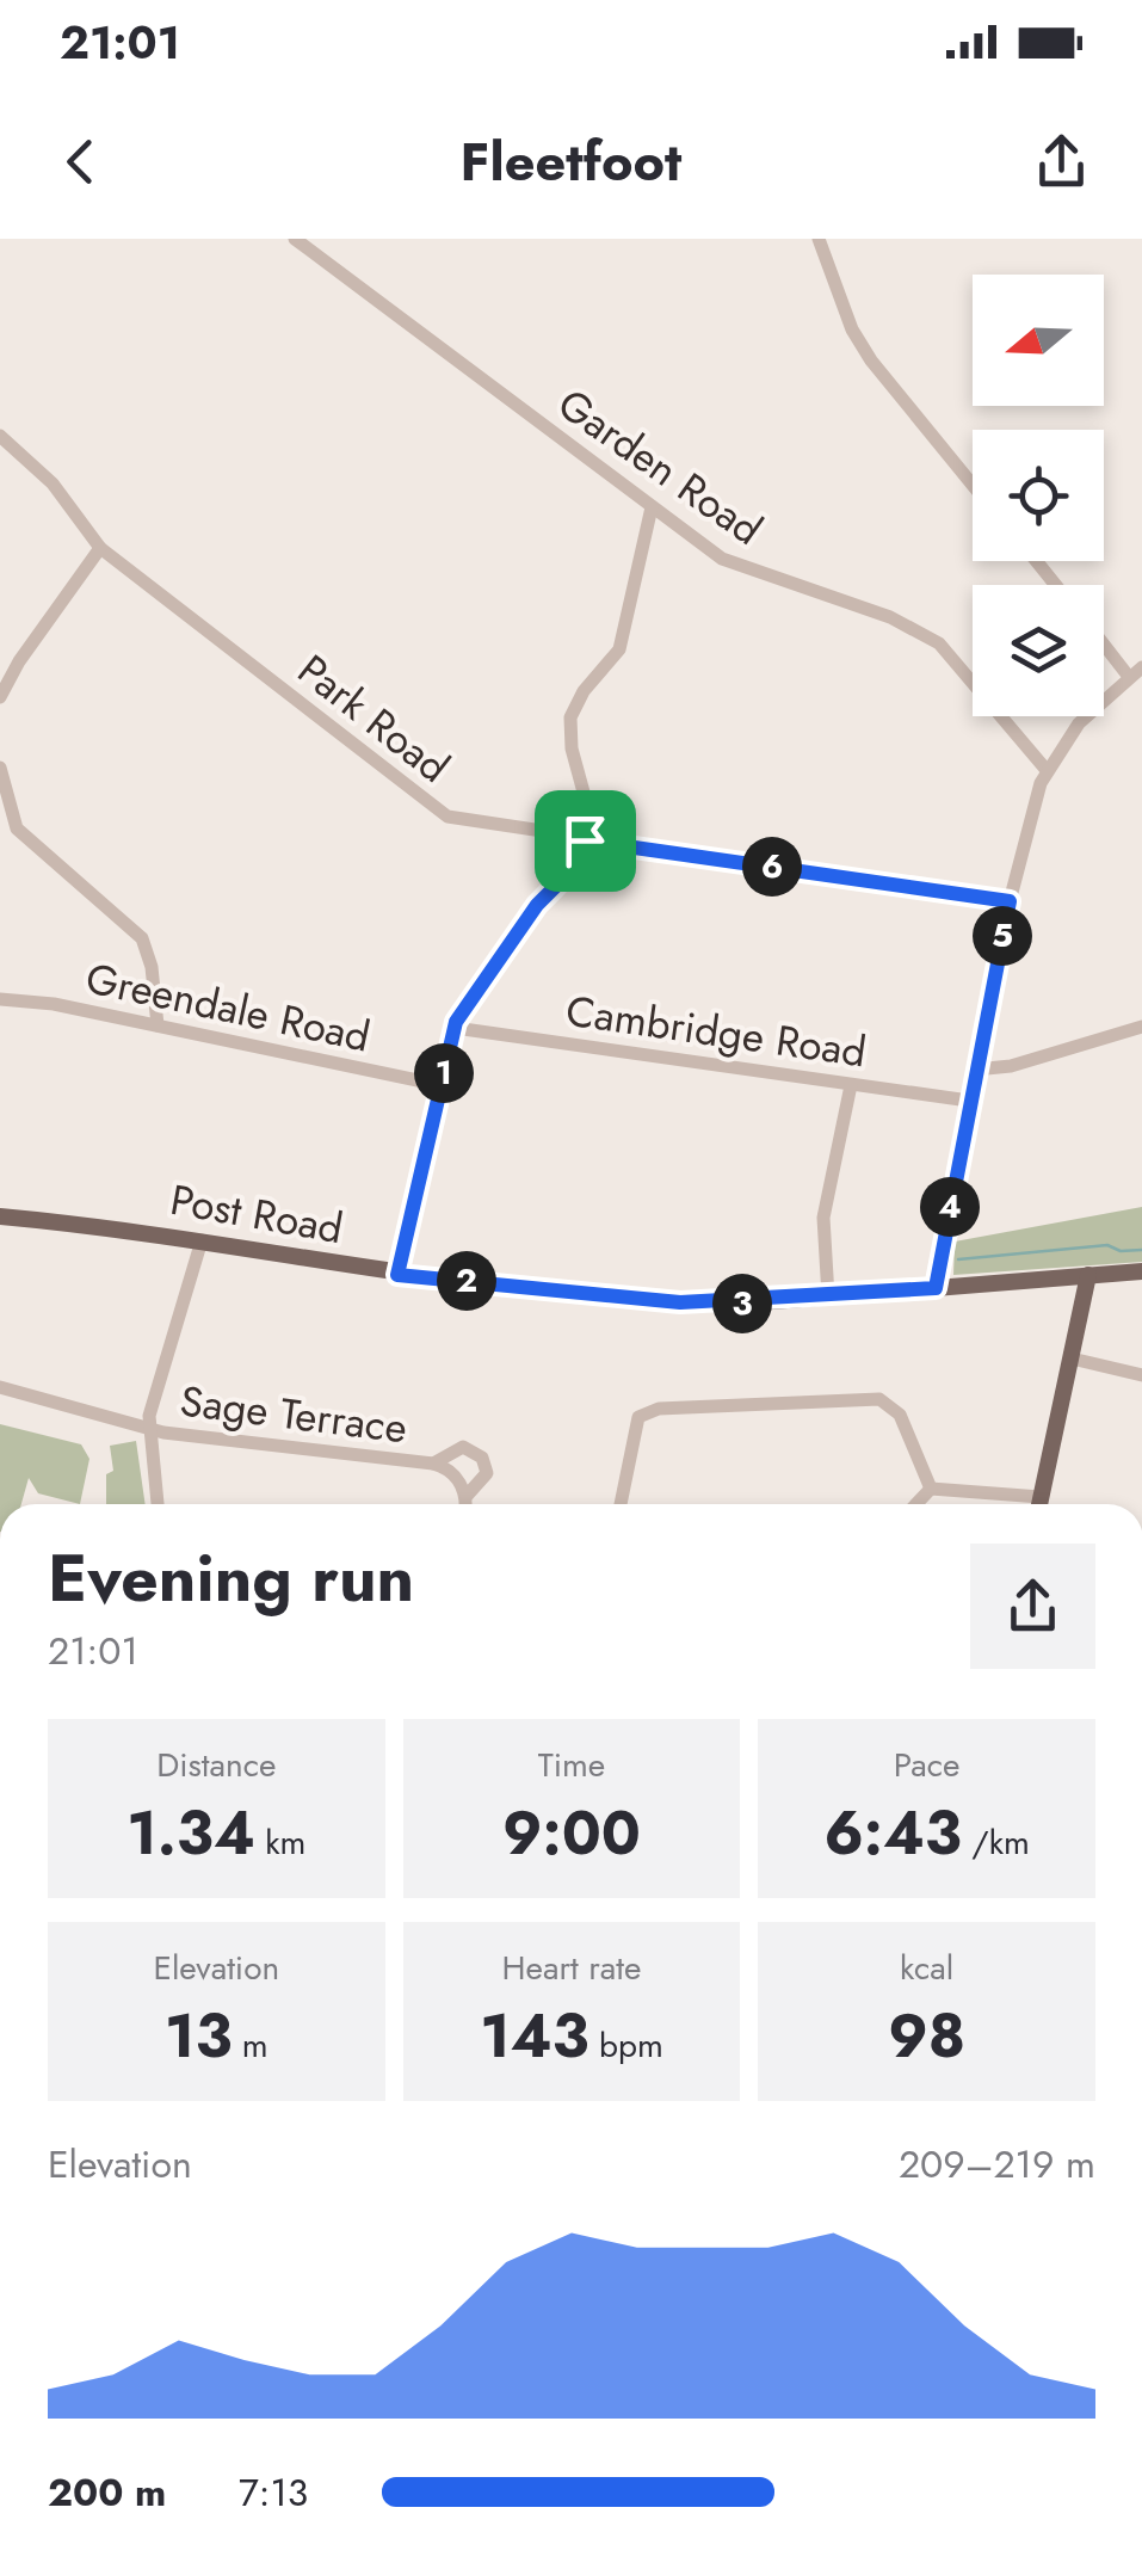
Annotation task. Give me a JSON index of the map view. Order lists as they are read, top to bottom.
{
  "streets": {
    "main road": ["Post Road"],
    "street": [
      "Garden Road",
      "Park Road",
      "Greendale Road",
      "Cambridge Road",
      "Sage Terrace"
    ]
  },
  "north": "left",
  "page": {
    "status": "21:01",
    "header": "Fleetfoot",
    "pins": [
      "6",
      "5",
      "1",
      "4",
      "2",
      "3"
    ],
    "heading": ["Evening run", "21:01"],
    "stats": [
      ["Distance", "1.34 km"],
      ["Time", "9:00"],
      ["Pace", "6:43 /km"],
      ["Elevation", "13 m"],
      ["Heart rate", "143 bpm"],
      ["kcal", "98"]
    ],
    "chart": ["Elevation", "209–219 m"],
    "list": [
      {
        "name": "200 m",
        "note": "7:13"
      }
    ]
  }
}
